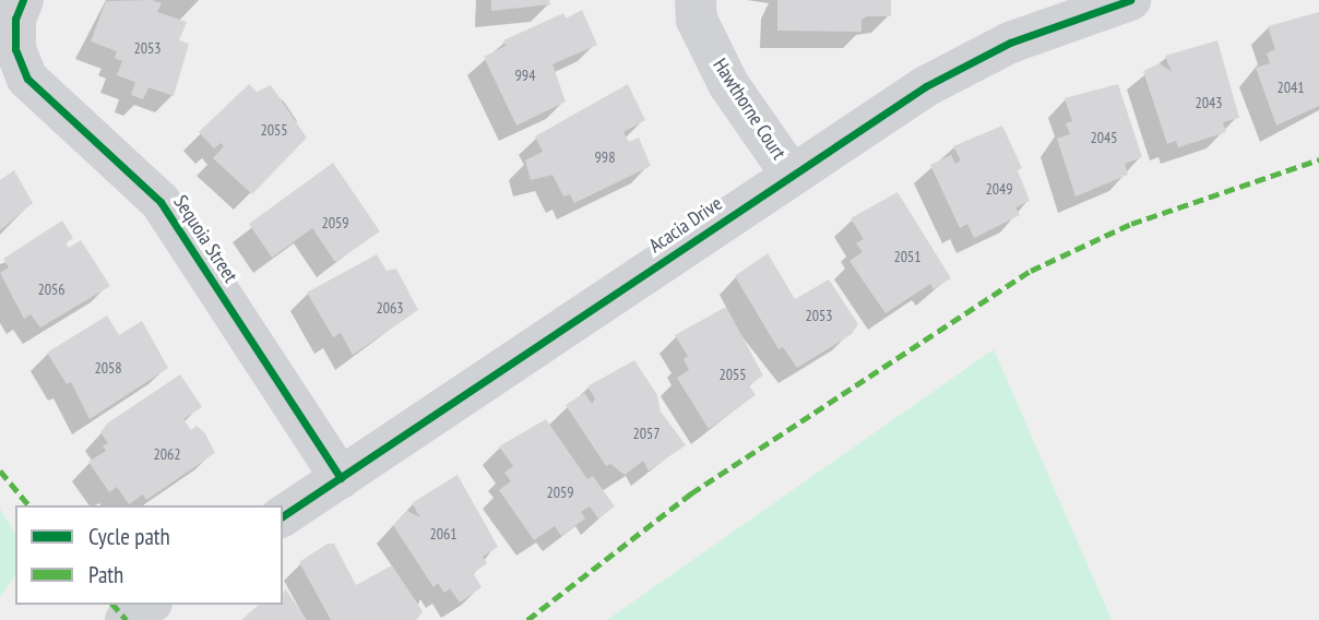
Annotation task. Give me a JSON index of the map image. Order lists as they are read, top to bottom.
{
  "streets": {
    "street": ["Hawthorne Court", "Acacia Drive", "Sequoia Street"]
  },
  "crossings": [
    ["Hawthorne Court", "Acacia Drive"],
    ["Acacia Drive", "Sequoia Street"]
  ],
  "house_numbers": [
    "2053",
    "994",
    "2041",
    "2043",
    "2055",
    "2045",
    "998",
    "2049",
    "2059",
    "2051",
    "2056",
    "2063",
    "2053",
    "2058",
    "2055",
    "2057",
    "2062",
    "2059",
    "2061"
  ],
  "legend": ["Cycle path", "Path"]
}
